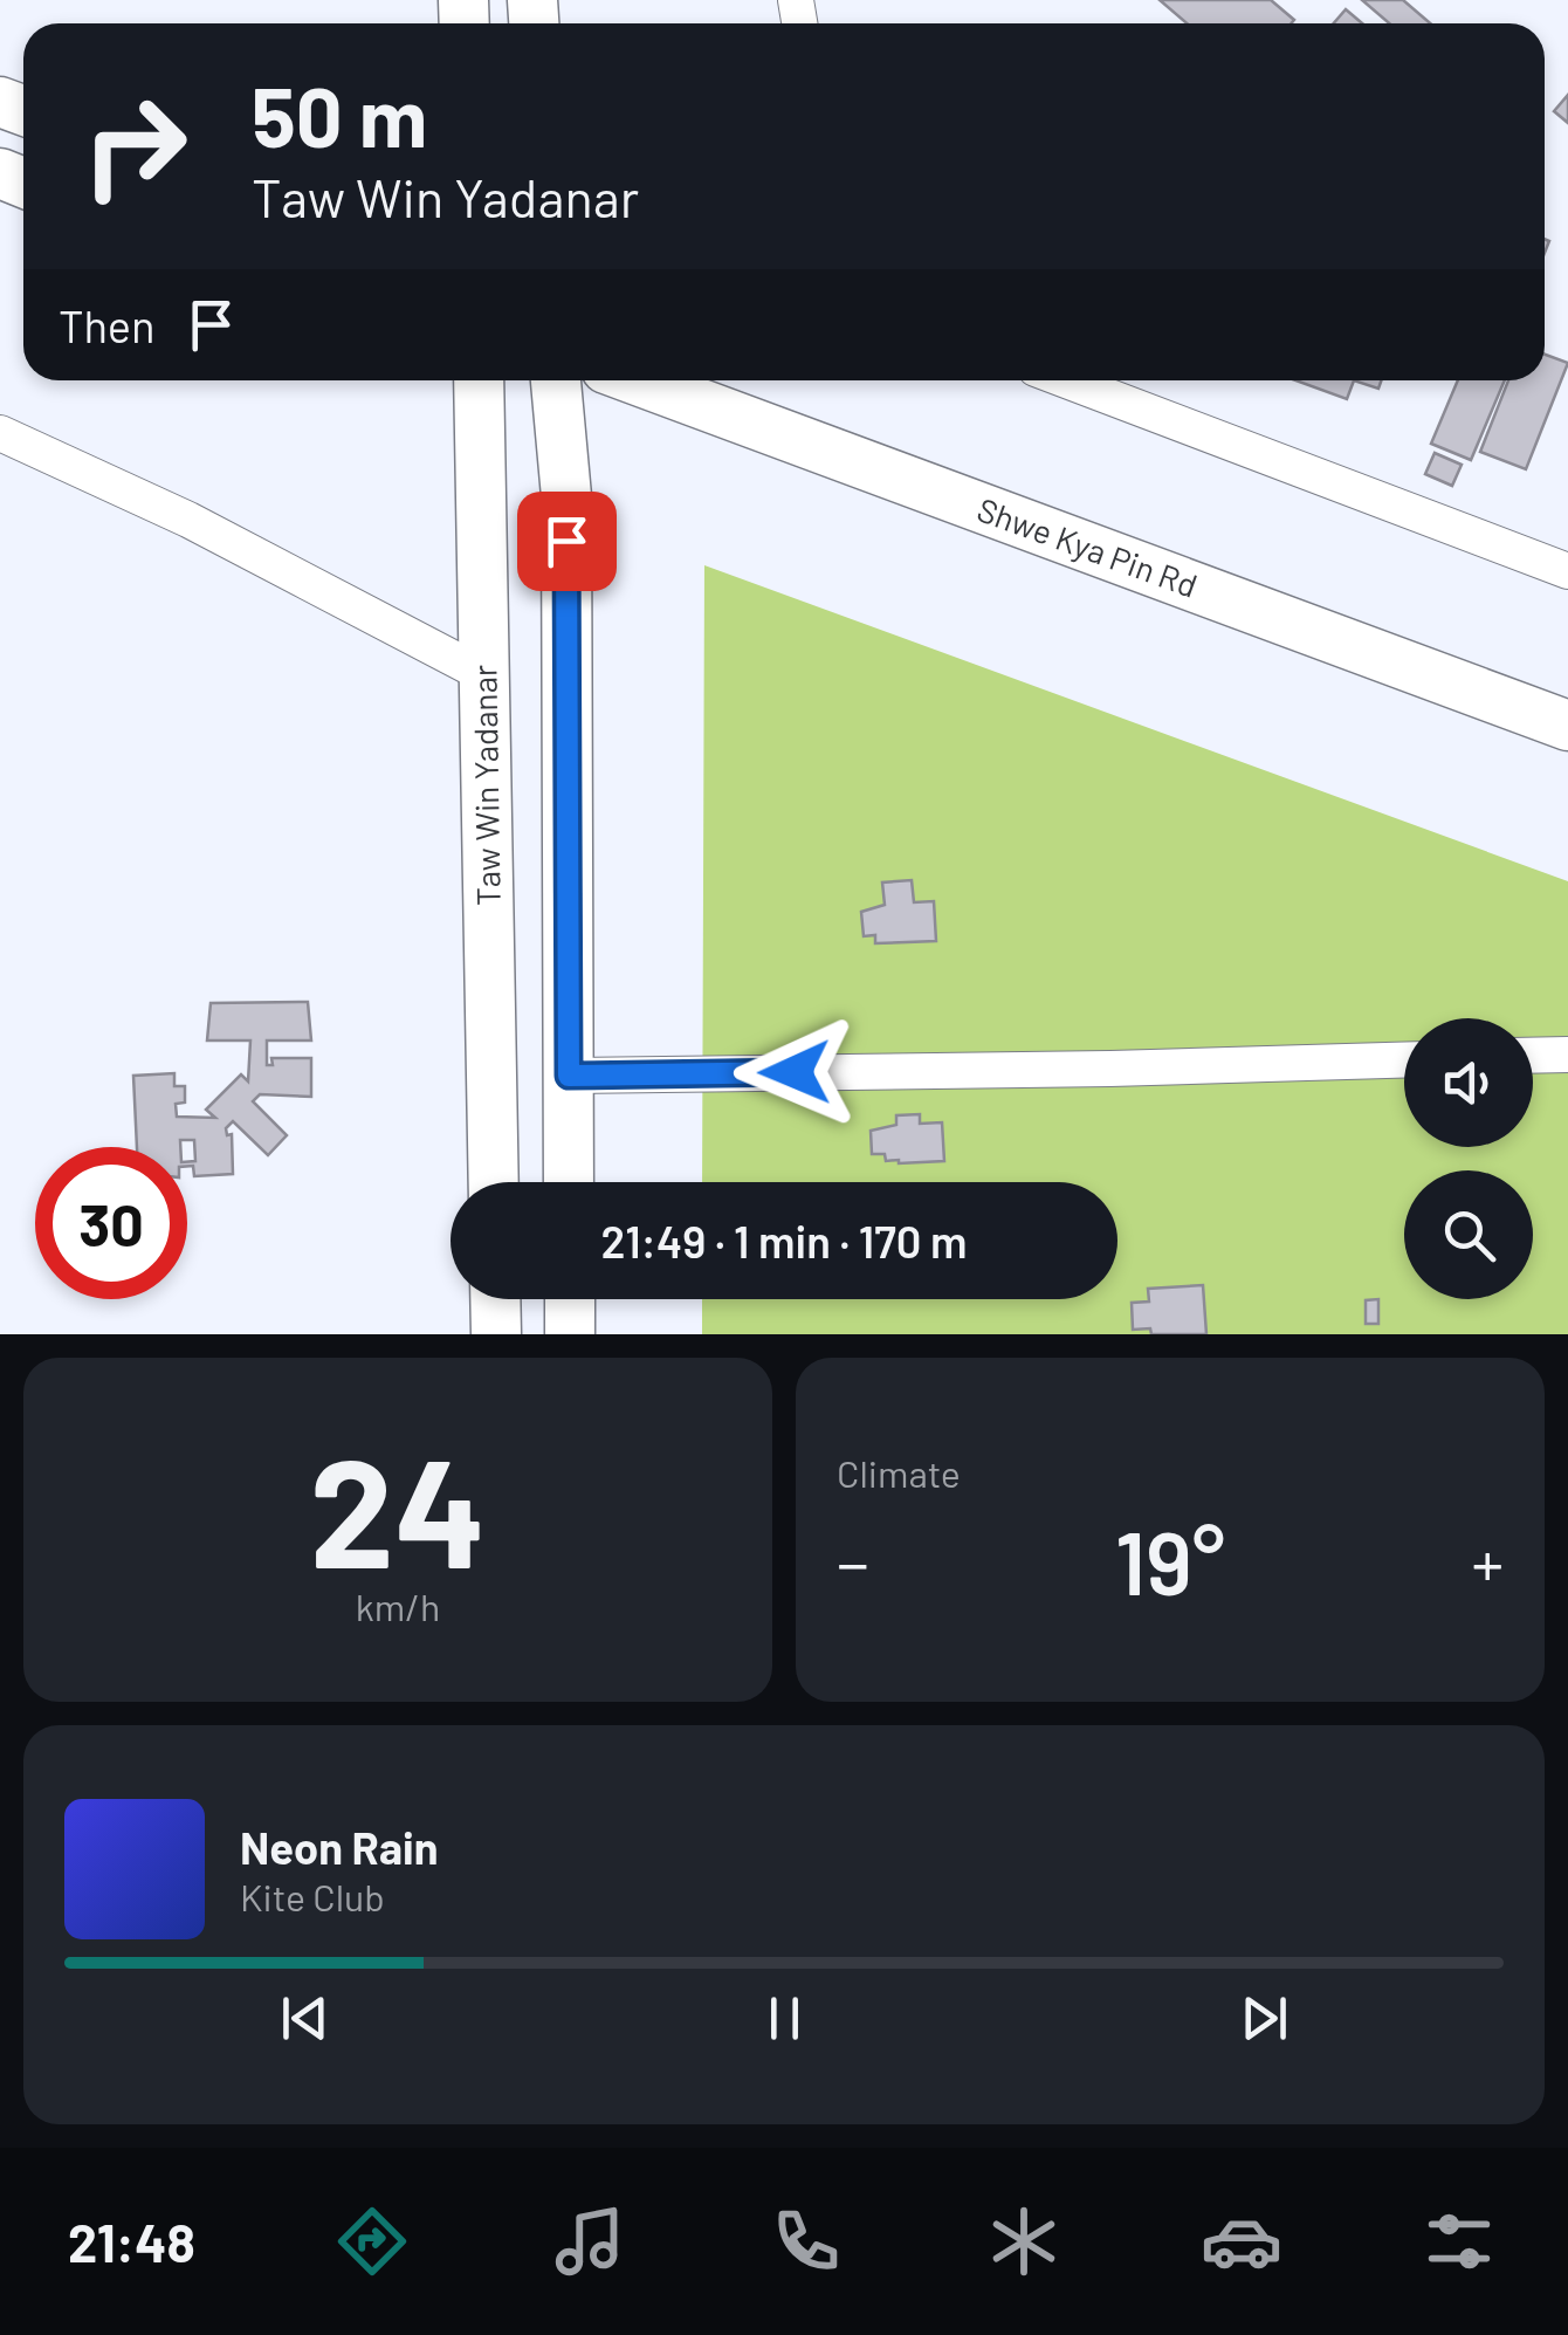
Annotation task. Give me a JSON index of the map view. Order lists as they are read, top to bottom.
{
  "streets": {
    "main road": ["Shwe Kya Pin Rd", "Taw Win Yadanar"]
  },
  "page": {
    "turn": ["50 m", "Taw Win Yadanar"],
    "then": "Then",
    "limit": "30",
    "trip": "21:49 · 1 min · 170 m",
    "tile": [
      ["24", "km/h"],
      "Climate"
    ],
    "heat": ["−", "19°", "+"],
    "song": ["Neon Rain", "Kite Club"],
    "tabs": "21:48"
  }
}
